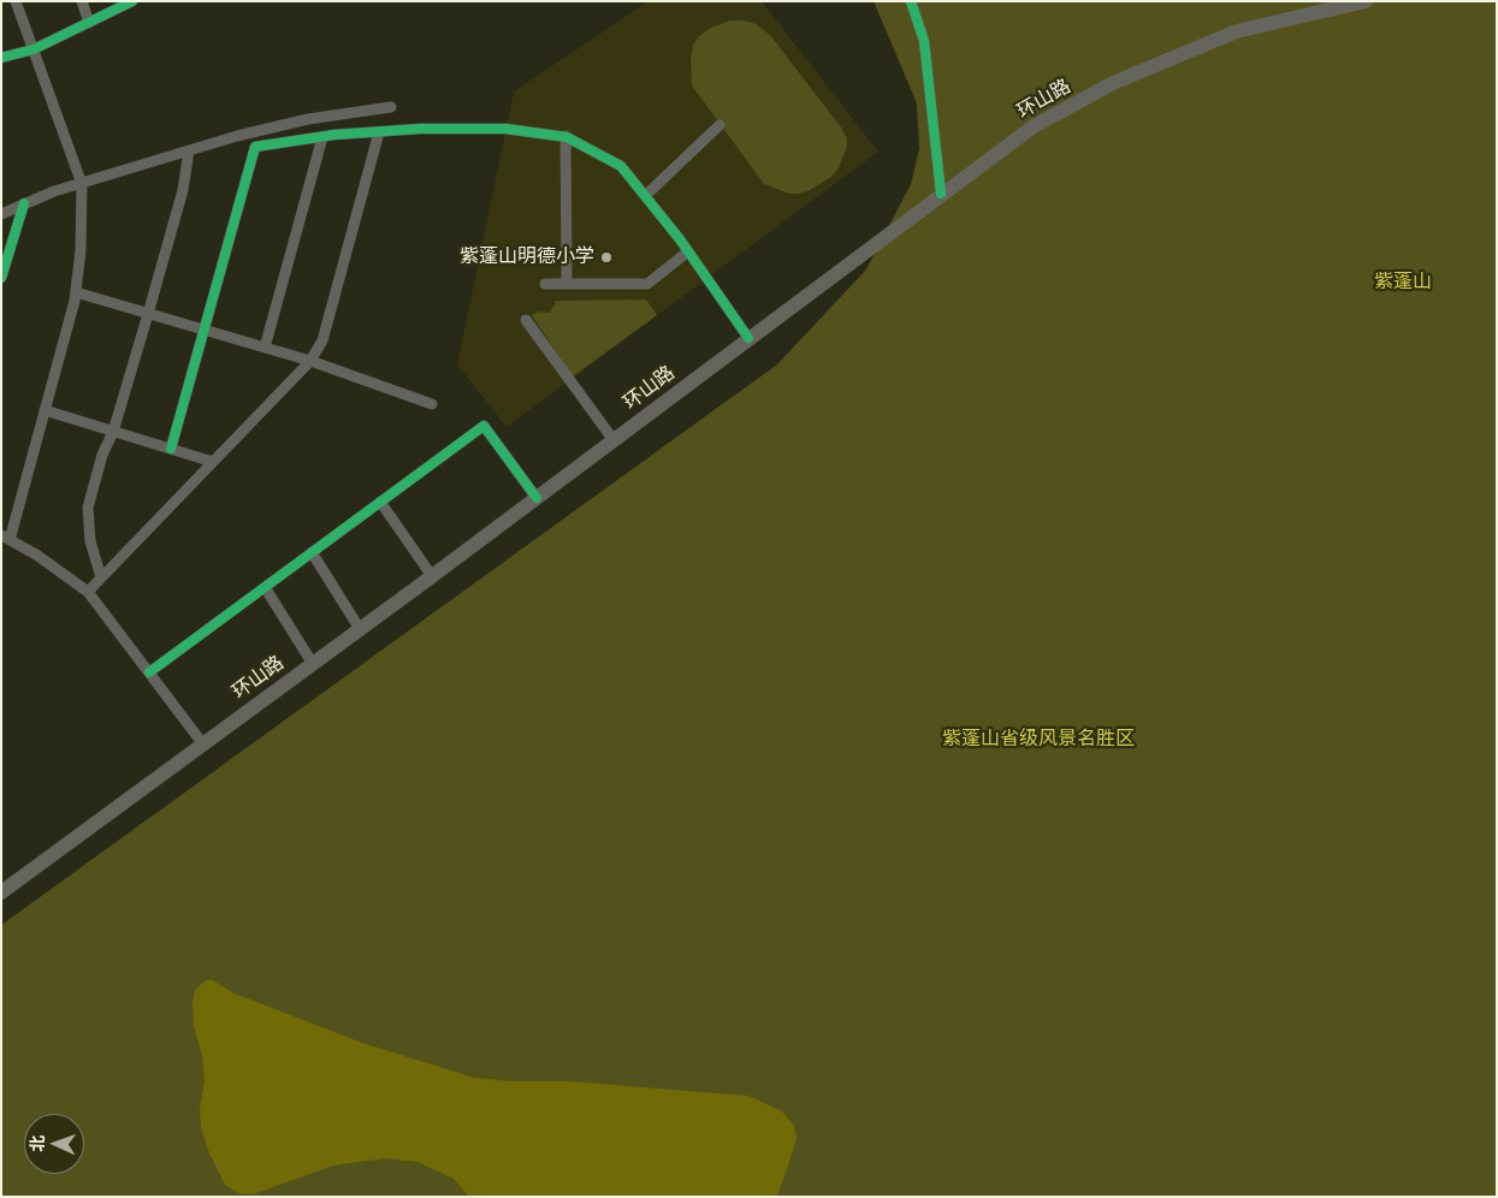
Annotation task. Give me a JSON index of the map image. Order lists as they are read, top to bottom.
{
  "streets": {
    "main road": ["环山路"]
  },
  "parks": ["紫蓬山", "紫蓬山省级风景名胜区"],
  "places": ["紫蓬山明德小学"],
  "north": "left"
}
